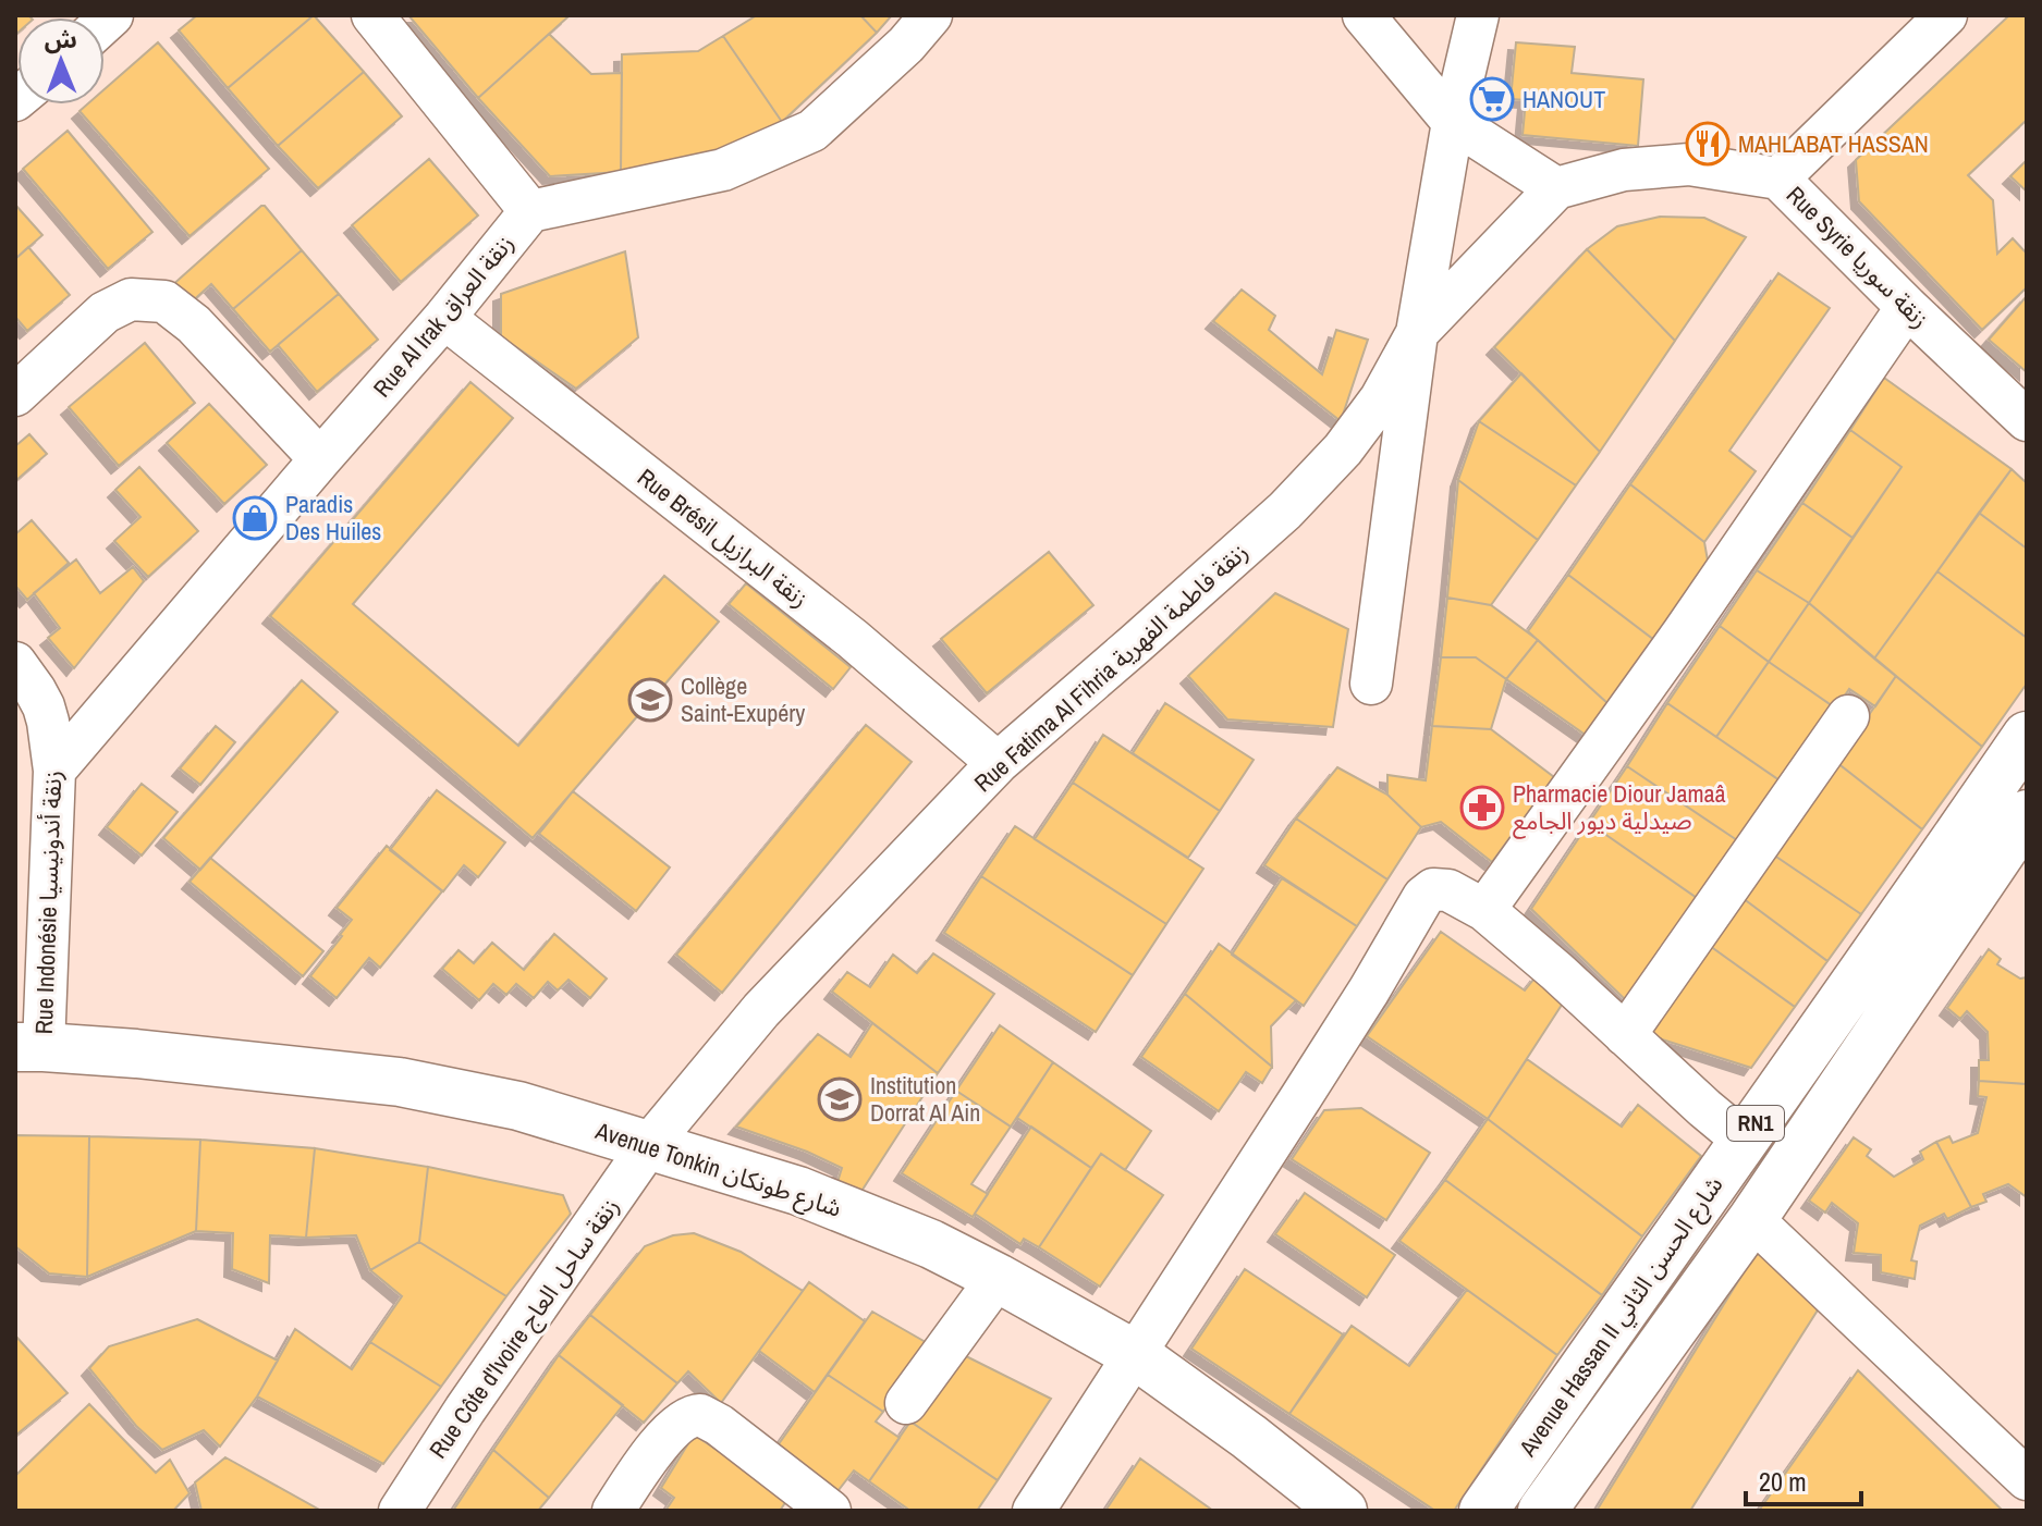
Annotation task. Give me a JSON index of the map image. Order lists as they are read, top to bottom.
{
  "streets": {
    "main road": ["RN1", "Avenue Tonkin شارع طونكان", "Avenue Hassan II شارع الحسن الثاني"],
    "street": [
      "Rue Syrie زنقة سوريا",
      "Rue Al Irak زنقة العراق",
      "Rue Brésil زنقة البرازيل",
      "Rue Fatima Al Fihria زنقة فاطمة الفهرية",
      "Rue Indonésie زنقة أندونيسيا",
      "Rue Côte d'Ivoire زنقة ساحل العاج"
    ]
  },
  "crossings": [
    ["Rue Syrie زنقة سوريا", "Rue Fatima Al Fihria زنقة فاطمة الفهرية"],
    ["Rue Al Irak زنقة العراق", "Rue Brésil زنقة البرازيل"],
    ["Rue Al Irak زنقة العراق", "Rue Indonésie زنقة أندونيسيا"],
    ["Rue Brésil زنقة البرازيل", "Rue Fatima Al Fihria زنقة فاطمة الفهرية"],
    ["Rue Fatima Al Fihria زنقة فاطمة الفهرية", "Avenue Tonkin شارع طونكان"],
    ["Rue Fatima Al Fihria زنقة فاطمة الفهرية", "Rue Côte d'Ivoire زنقة ساحل العاج"],
    ["Rue Indonésie زنقة أندونيسيا", "Avenue Tonkin شارع طونكان"],
    ["Avenue Tonkin شارع طونكان", "Rue Côte d'Ivoire زنقة ساحل العاج"]
  ],
  "places": {
    "supermarket": ["HANOUT"],
    "restaurant": ["MAHLABAT HASSAN"],
    "shop": ["Paradis Des Huiles"],
    "school or university": ["Collège Saint-Exupéry", "Institution Dorrat Al Ain"],
    "pharmacy": ["Pharmacie Diour Jamaâ صيدلية ديور الجامع"]
  },
  "scale_bar": "20 m",
  "north": "top"
}
